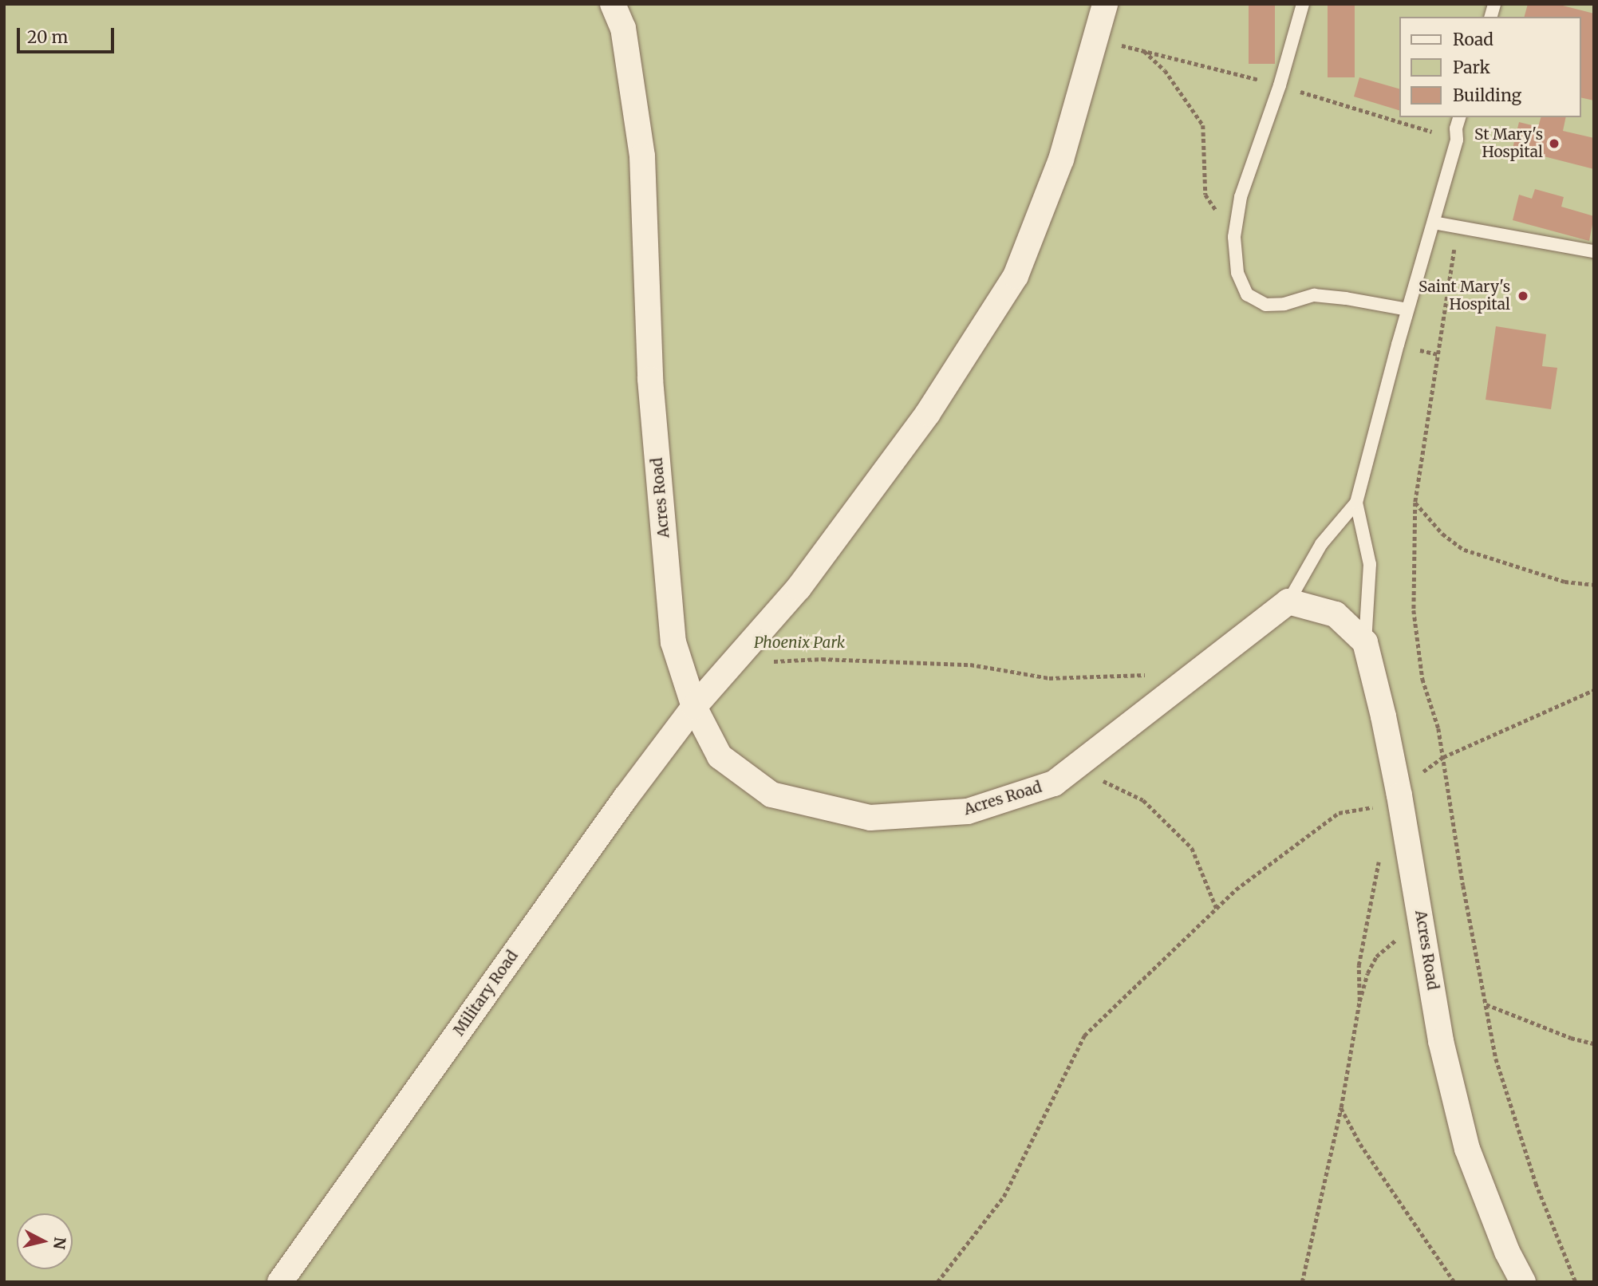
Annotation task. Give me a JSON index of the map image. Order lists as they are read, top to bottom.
{
  "streets": {
    "street": ["Acres Road", "Military Road"]
  },
  "crossings": [
    ["Acres Road", "Military Road"]
  ],
  "parks": ["Phoenix Park"],
  "places": ["St Mary's Hospital", "Saint Mary's Hospital"],
  "legend": ["Road", "Park", "Building"],
  "scale_bar": "20 m",
  "north": "right"
}
